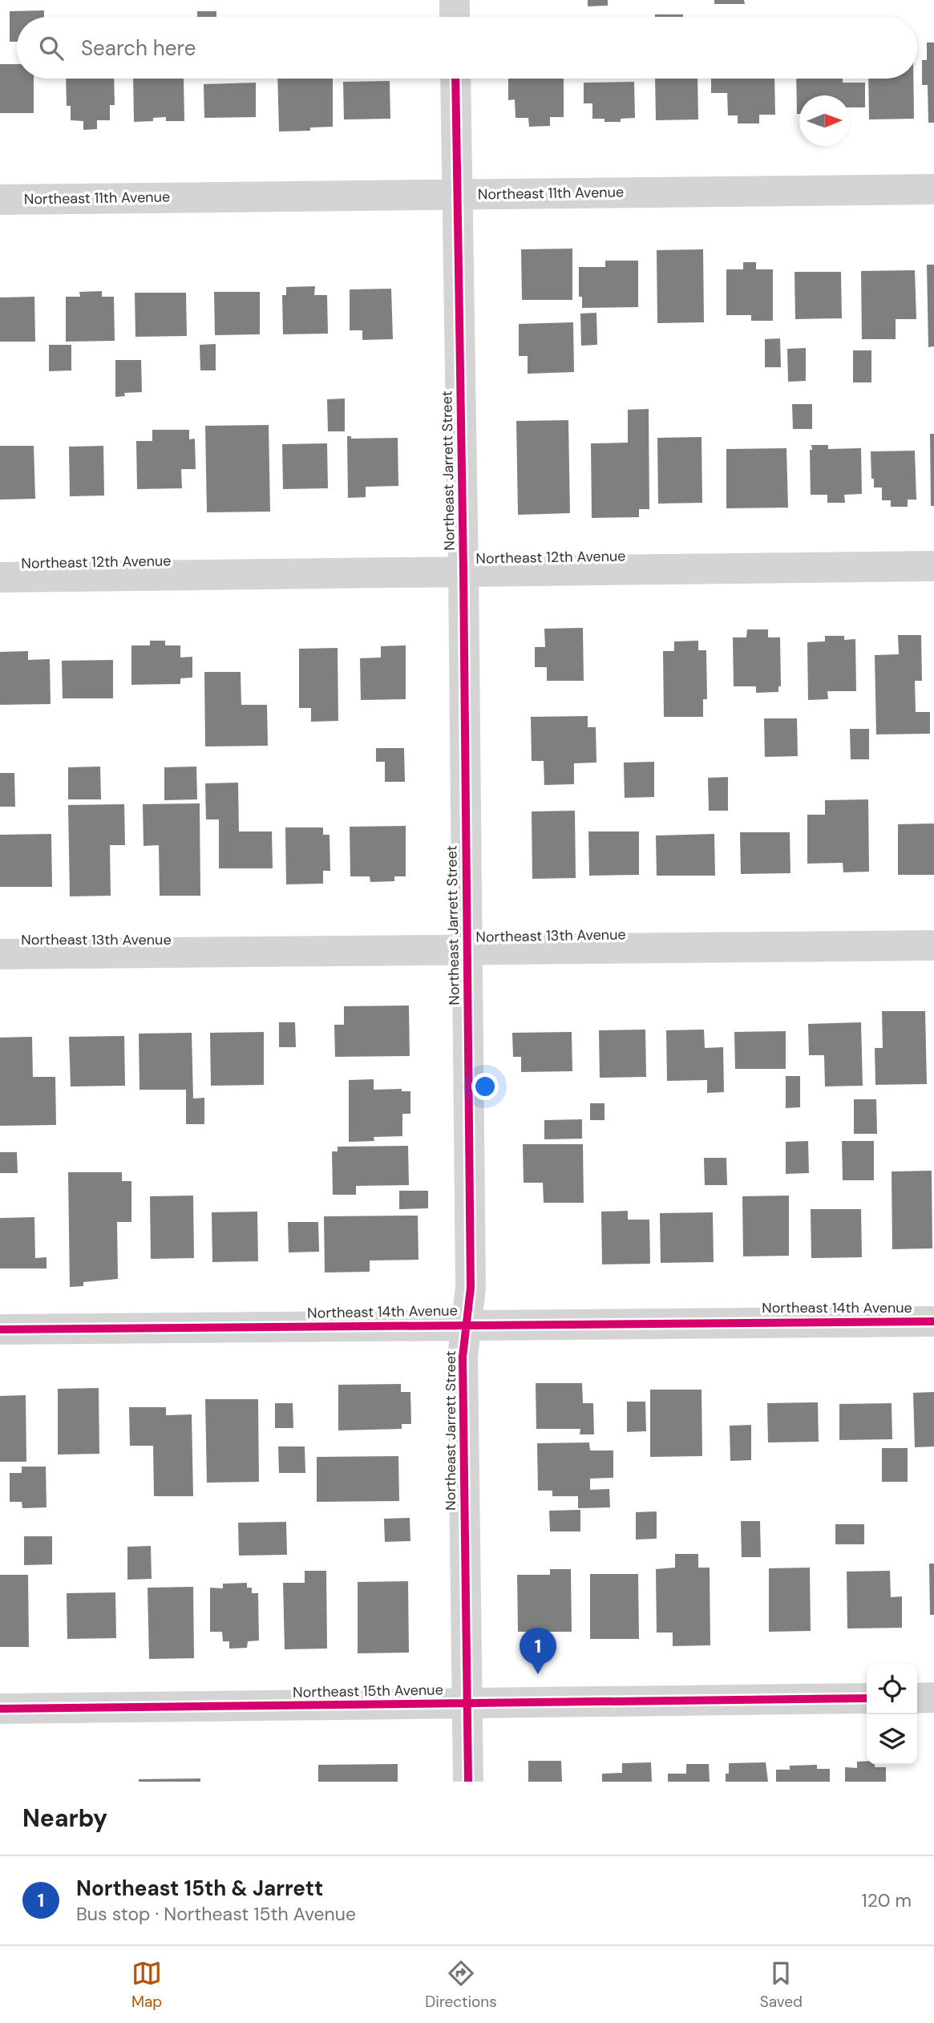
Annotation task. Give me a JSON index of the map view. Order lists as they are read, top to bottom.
{
  "streets": {
    "street": [
      "Northeast 11th Avenue",
      "Northeast Jarrett Street",
      "Northeast 12th Avenue",
      "Northeast 13th Avenue",
      "Northeast 14th Avenue",
      "Northeast 15th Avenue"
    ]
  },
  "crossings": [
    ["Northeast 11th Avenue", "Northeast Jarrett Street"],
    ["Northeast Jarrett Street", "Northeast 12th Avenue"],
    ["Northeast Jarrett Street", "Northeast 13th Avenue"],
    ["Northeast Jarrett Street", "Northeast 14th Avenue"],
    ["Northeast Jarrett Street", "Northeast 15th Avenue"]
  ],
  "north": "right",
  "page": {
    "search": "Search here",
    "pins": "1",
    "heading": "Nearby",
    "list": [
      {
        "mark": "1",
        "name": "Northeast 15th & Jarrett",
        "note": "Bus stop · Northeast 15th Avenue",
        "value": "120 m"
      }
    ],
    "nav": ["Map", "Directions", "Saved"]
  }
}
